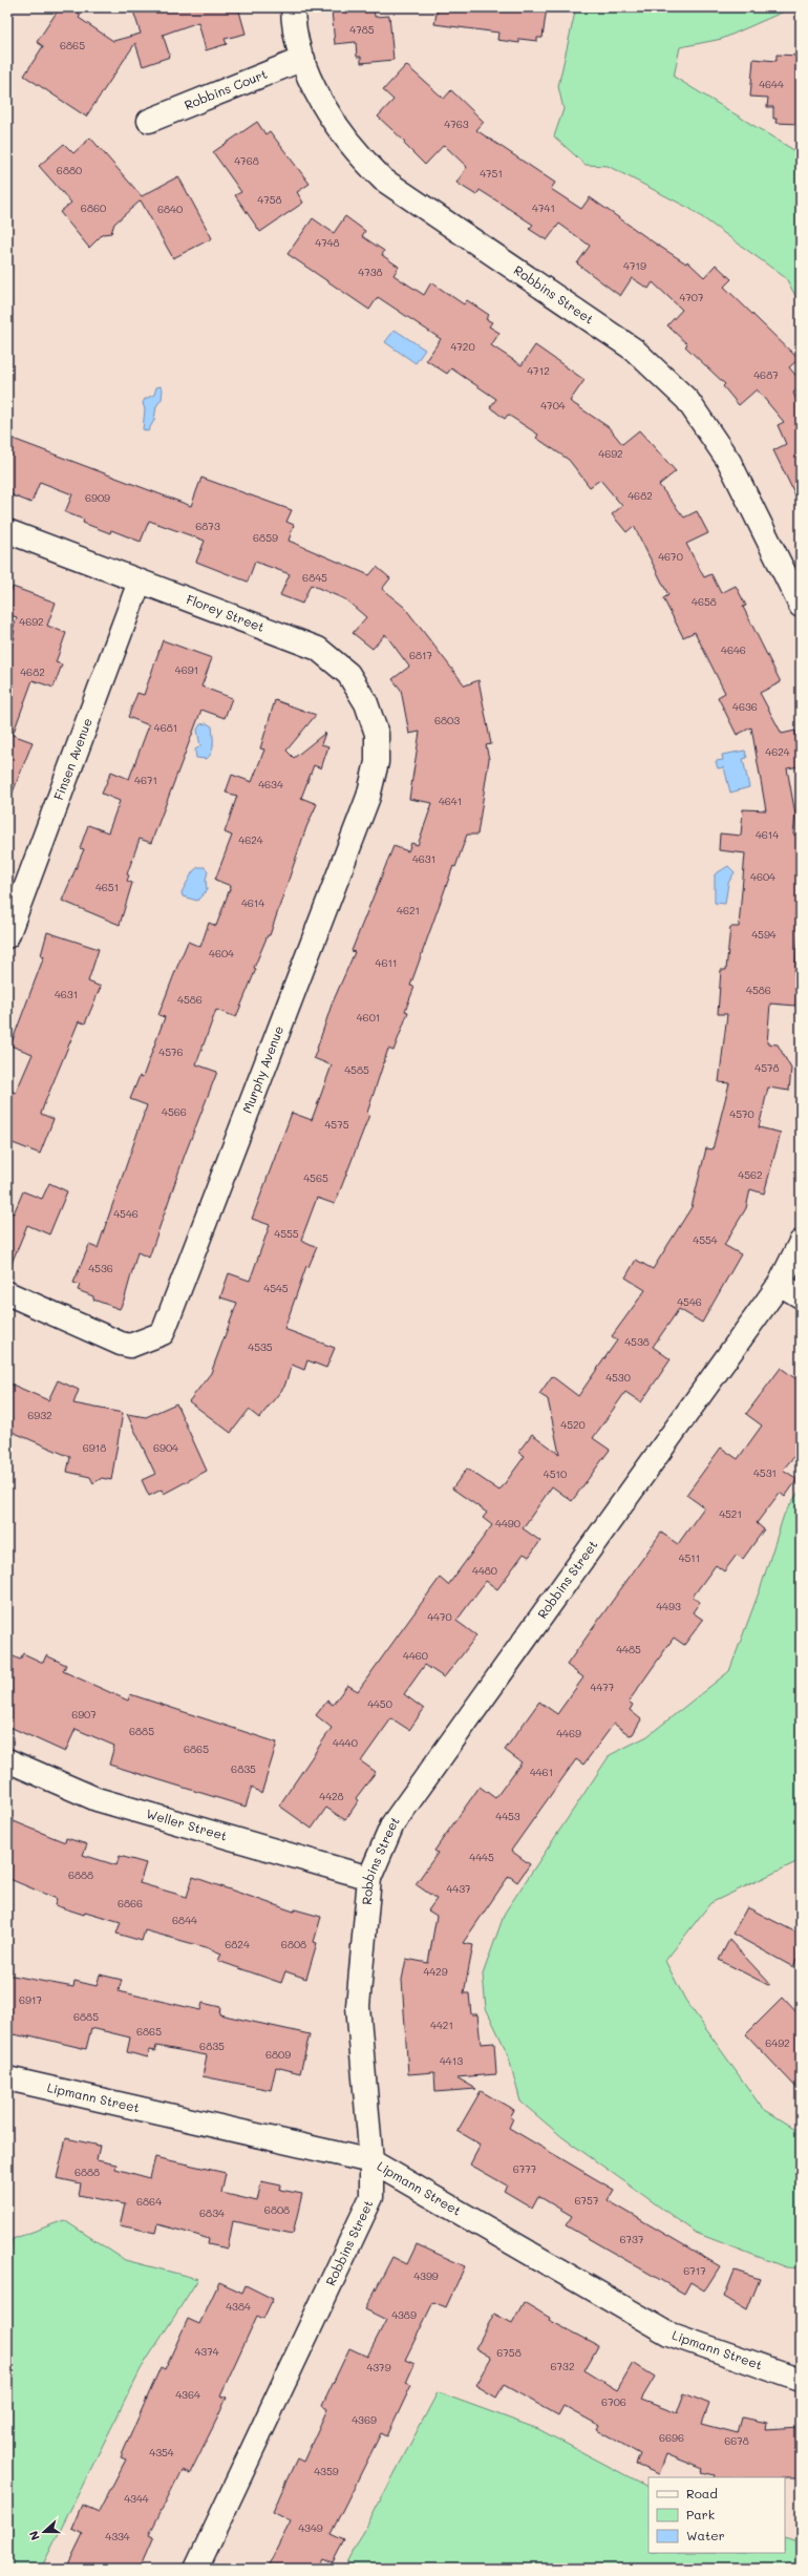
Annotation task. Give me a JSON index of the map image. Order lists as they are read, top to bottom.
{
  "streets": {
    "street": [
      "Robbins Court",
      "Robbins Street",
      "Florey Street",
      "Finsen Avenue",
      "Murphy Avenue",
      "Weller Street",
      "Lipmann Street"
    ]
  },
  "crossings": [
    ["Robbins Court", "Robbins Street"],
    ["Robbins Street", "Weller Street"],
    ["Robbins Street", "Lipmann Street"],
    ["Florey Street", "Finsen Avenue"],
    ["Florey Street", "Murphy Avenue"]
  ],
  "house_numbers": [
    "4785",
    "6865",
    "4644",
    "4763",
    "4768",
    "6880",
    "4751",
    "4758",
    "6860",
    "4741",
    "6840",
    "4748",
    "4719",
    "4738",
    "4707",
    "4720",
    "4712",
    "4687",
    "4704",
    "4692",
    "4682",
    "6909",
    "6873",
    "6859",
    "4670",
    "6845",
    "4658",
    "4692",
    "4646",
    "6817",
    "4691",
    "4682",
    "4636",
    "6803",
    "4681",
    "4624",
    "4671",
    "4634",
    "4641",
    "4614",
    "4624",
    "4631",
    "4604",
    "4651",
    "4614",
    "4621",
    "4594",
    "4604",
    "4611",
    "4586",
    "4631",
    "4586",
    "4601",
    "4576",
    "4578",
    "4585",
    "4566",
    "4570",
    "4575",
    "4562",
    "4565",
    "4546",
    "4555",
    "4554",
    "4536",
    "4545",
    "4546",
    "4538",
    "4535",
    "4530",
    "6932",
    "4520",
    "6918",
    "6904",
    "4531",
    "4510",
    "4521",
    "4490",
    "4511",
    "4480",
    "4493",
    "4470",
    "4485",
    "4460",
    "4477",
    "4450",
    "6907",
    "6885",
    "4469",
    "4440",
    "6865",
    "6835",
    "4461",
    "4428",
    "4453",
    "4445",
    "6888",
    "4437",
    "6866",
    "6844",
    "6824",
    "6808",
    "4429",
    "6917",
    "6885",
    "4421",
    "6865",
    "6492",
    "6835",
    "6809",
    "4413",
    "6777",
    "6888",
    "6757",
    "6864",
    "6808",
    "6834",
    "6737",
    "6717",
    "4399",
    "4384",
    "4389",
    "4374",
    "6758",
    "6732",
    "4379",
    "4364",
    "6706",
    "4369",
    "6696",
    "6678",
    "4354",
    "4359",
    "4344",
    "4349",
    "4334"
  ],
  "legend": ["Road", "Park", "Water"],
  "north": "left"
}
